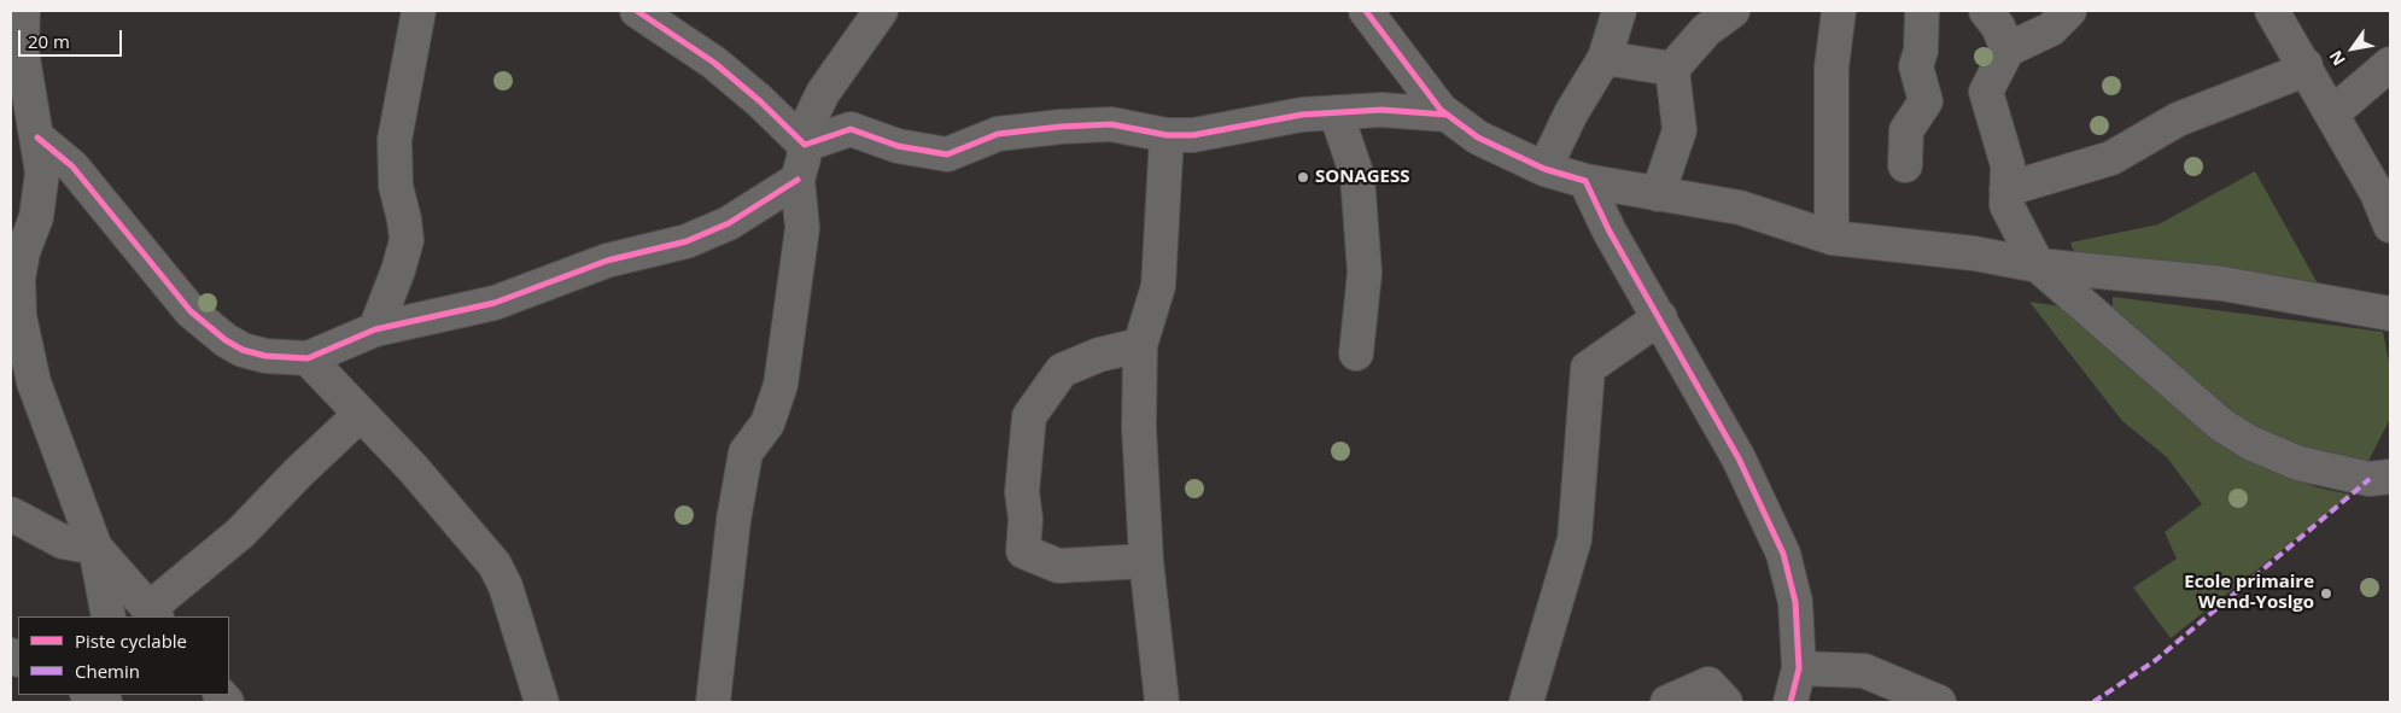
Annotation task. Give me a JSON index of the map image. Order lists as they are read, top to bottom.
{
  "places": ["SONAGESS", "Ecole primaire Wend-Yoslgo"],
  "legend": ["Piste cyclable", "Chemin"],
  "scale_bar": "20 m",
  "north": "bottom left"
}
